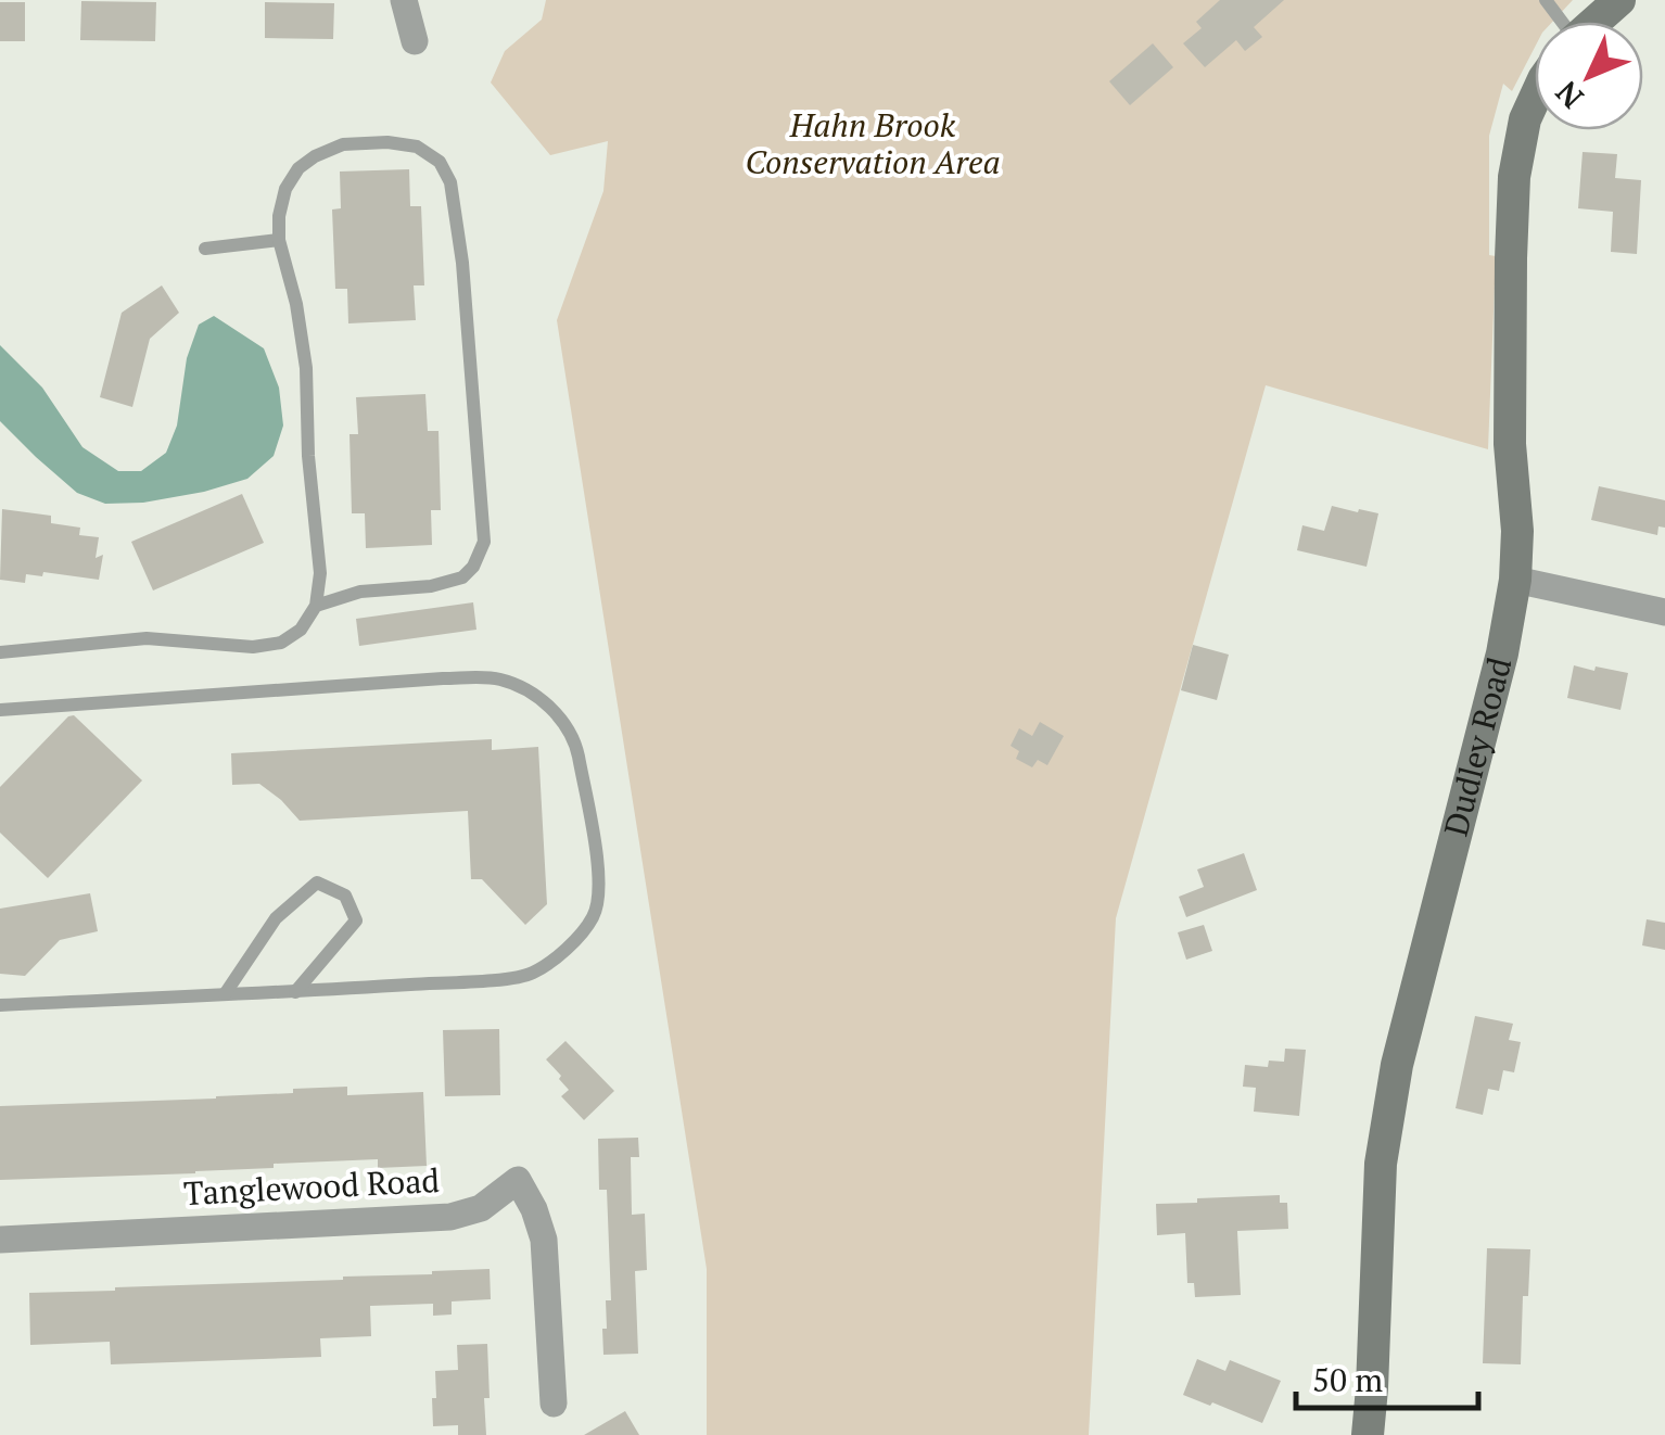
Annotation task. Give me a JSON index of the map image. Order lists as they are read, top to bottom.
{
  "streets": {
    "street": ["Dudley Road", "Tanglewood Road"]
  },
  "parks": ["Hahn Brook Conservation Area"],
  "scale_bar": "50 m",
  "north": "bottom left"
}
